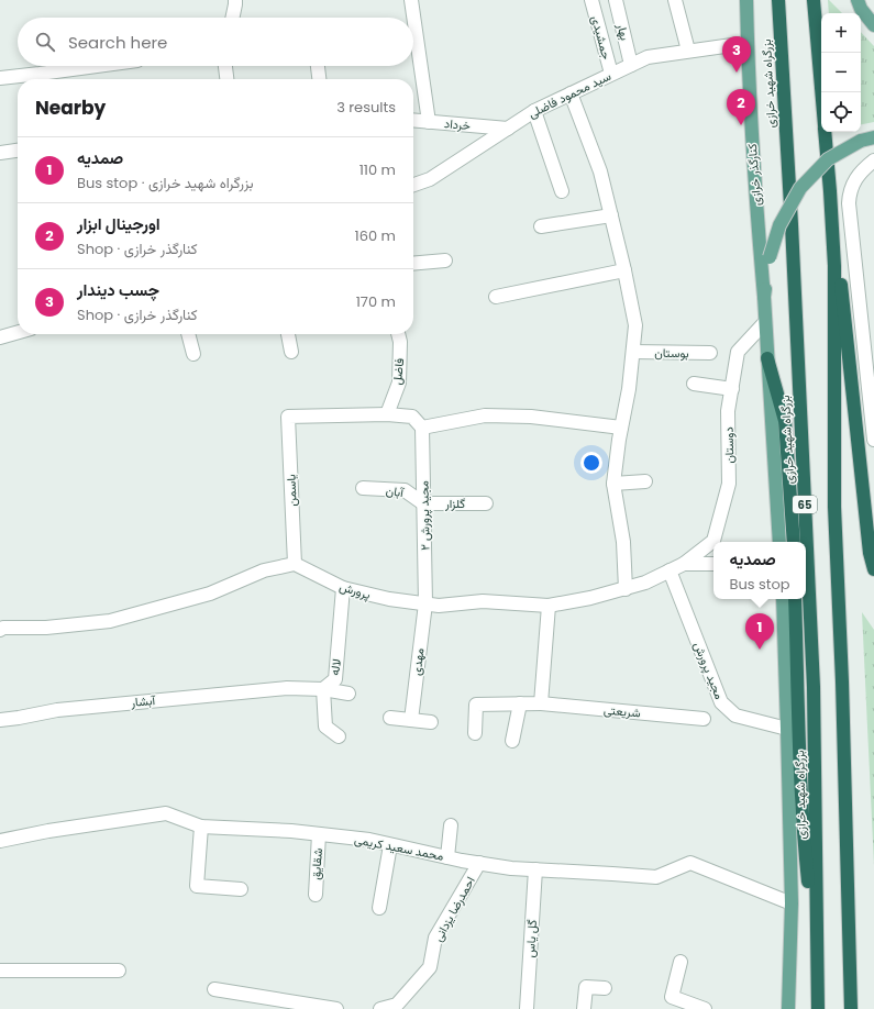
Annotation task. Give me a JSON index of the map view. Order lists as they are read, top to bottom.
{
  "streets": {
    "highway": ["بزرگراه شهید خرازی", "65"],
    "main road": ["کنارگذر خرازی"],
    "street": [
      "بهار",
      "جمشیدی",
      "سید محمود فاضلی",
      "خرداد",
      "بوستان",
      "فاضل",
      "دوستان",
      "یاسمن",
      "آبان",
      "گلزار",
      "مجید پرورش ۲",
      "پرورش",
      "مهدی",
      "لاله",
      "مجید پرورش",
      "آبشار",
      "شریعتی",
      "محمد سعید کریمی",
      "شقایق",
      "احمدرضا یزدانی",
      "گل یاس"
    ]
  },
  "crossings": [
    ["بهار", "سید محمود فاضلی"],
    ["جمشیدی", "سید محمود فاضلی"],
    ["سید محمود فاضلی", "خرداد"],
    ["سید محمود فاضلی", "کنارگذر خرازی"],
    ["فاضل", "یاسمن"],
    ["دوستان", "پرورش"],
    ["یاسمن", "پرورش"],
    ["آبان", "گلزار"],
    ["آبان", "مجید پرورش ۲"],
    ["گلزار", "مجید پرورش ۲"],
    ["مجید پرورش ۲", "پرورش"],
    ["مجید پرورش ۲", "مهدی"],
    ["پرورش", "مهدی"],
    ["پرورش", "لاله"],
    ["پرورش", "مجید پرورش"],
    ["لاله", "آبشار"],
    ["محمد سعید کریمی", "شقایق"],
    ["محمد سعید کریمی", "احمدرضا یزدانی"],
    ["محمد سعید کریمی", "گل یاس"]
  ],
  "page": {
    "map_buttons": ["+", "−"],
    "search": "Search here",
    "pins": ["3", "2", "1"],
    "heading": ["Nearby", "3 results"],
    "list": [
      {
        "mark": "1",
        "name": "صمدیه",
        "note": "Bus stop · بزرگراه شهید خرازی",
        "value": "110 m"
      },
      {
        "mark": "2",
        "name": "اورجینال ابزار",
        "note": "Shop · کنارگذر خرازی",
        "value": "160 m"
      },
      {
        "mark": "3",
        "name": "چسب دیندار",
        "note": "Shop · کنارگذر خرازی",
        "value": "170 m"
      }
    ],
    "popup": ["صمدیه", "Bus stop"]
  }
}
